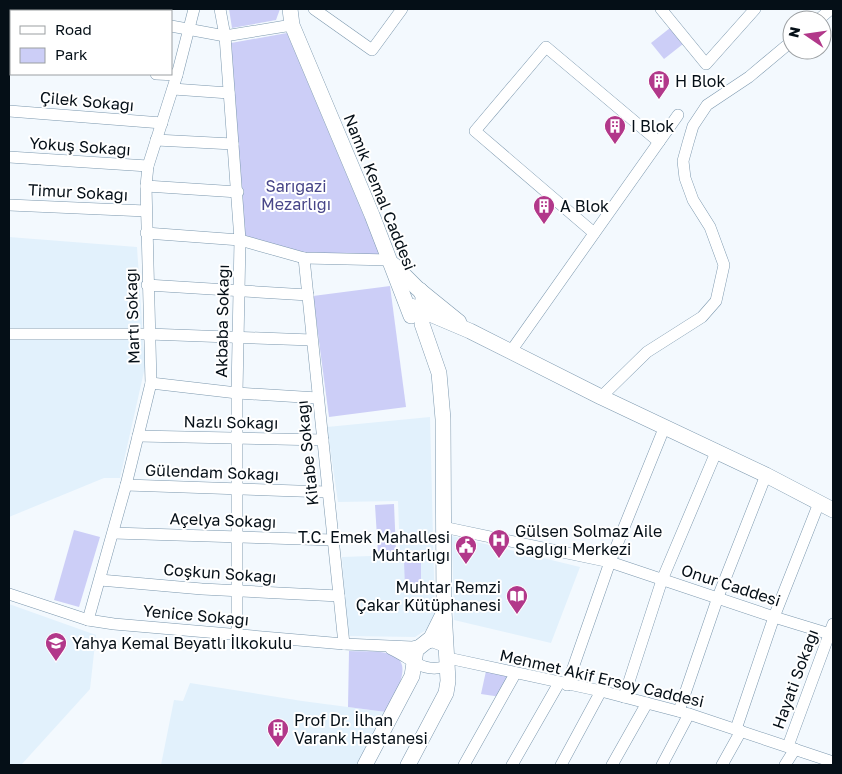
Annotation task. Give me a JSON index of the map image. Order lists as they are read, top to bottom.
{
  "streets": {
    "main road": ["Namık Kemal Caddesi"],
    "street": [
      "Çilek Sokağı",
      "Yokuş Sokağı",
      "Timur Sokağı",
      "Martı Sokağı",
      "Akbaba Sokağı",
      "Nazlı Sokağı",
      "Kitabe Sokağı",
      "Gülendam Sokağı",
      "Açelya Sokağı",
      "Coşkun Sokağı",
      "Onur Caddesi",
      "Yenice Sokağı",
      "Mehmet Akif Ersoy Caddesi",
      "Hayati Sokağı"
    ]
  },
  "crossings": [
    ["Çilek Sokağı", "Martı Sokağı"],
    ["Yokuş Sokağı", "Martı Sokağı"],
    ["Timur Sokağı", "Martı Sokağı"],
    ["Martı Sokağı", "Nazlı Sokağı"],
    ["Martı Sokağı", "Gülendam Sokağı"],
    ["Martı Sokağı", "Açelya Sokağı"],
    ["Martı Sokağı", "Coşkun Sokağı"],
    ["Martı Sokağı", "Yenice Sokağı"],
    ["Akbaba Sokağı", "Nazlı Sokağı"],
    ["Akbaba Sokağı", "Gülendam Sokağı"],
    ["Akbaba Sokağı", "Açelya Sokağı"],
    ["Akbaba Sokağı", "Coşkun Sokağı"],
    ["Akbaba Sokağı", "Yenice Sokağı"],
    ["Nazlı Sokağı", "Kitabe Sokağı"],
    ["Kitabe Sokağı", "Gülendam Sokağı"],
    ["Kitabe Sokağı", "Açelya Sokağı"],
    ["Kitabe Sokağı", "Coşkun Sokağı"],
    ["Kitabe Sokağı", "Yenice Sokağı"],
    ["Onur Caddesi", "Hayati Sokağı"],
    ["Yenice Sokağı", "Mehmet Akif Ersoy Caddesi"],
    ["Mehmet Akif Ersoy Caddesi", "Hayati Sokağı"]
  ],
  "parks": ["Sarıgazi Mezarlığı"],
  "places": {
    "building": [
      "H Blok",
      "I Blok",
      "A Blok",
      "Prof Dr. İlhan Varank Hastanesi"
    ],
    "hospital": ["Gülsen Solmaz Aile Sağlığı Merkezi"],
    "public building": ["T.C. Emek Mahallesi Muhtarlığı"],
    "library": ["Muhtar Remzi Çakar Kütüphanesi"],
    "school or university": ["Yahya Kemal Beyatlı İlkokulu"]
  },
  "legend": ["Road", "Park"],
  "north": "left"
}
